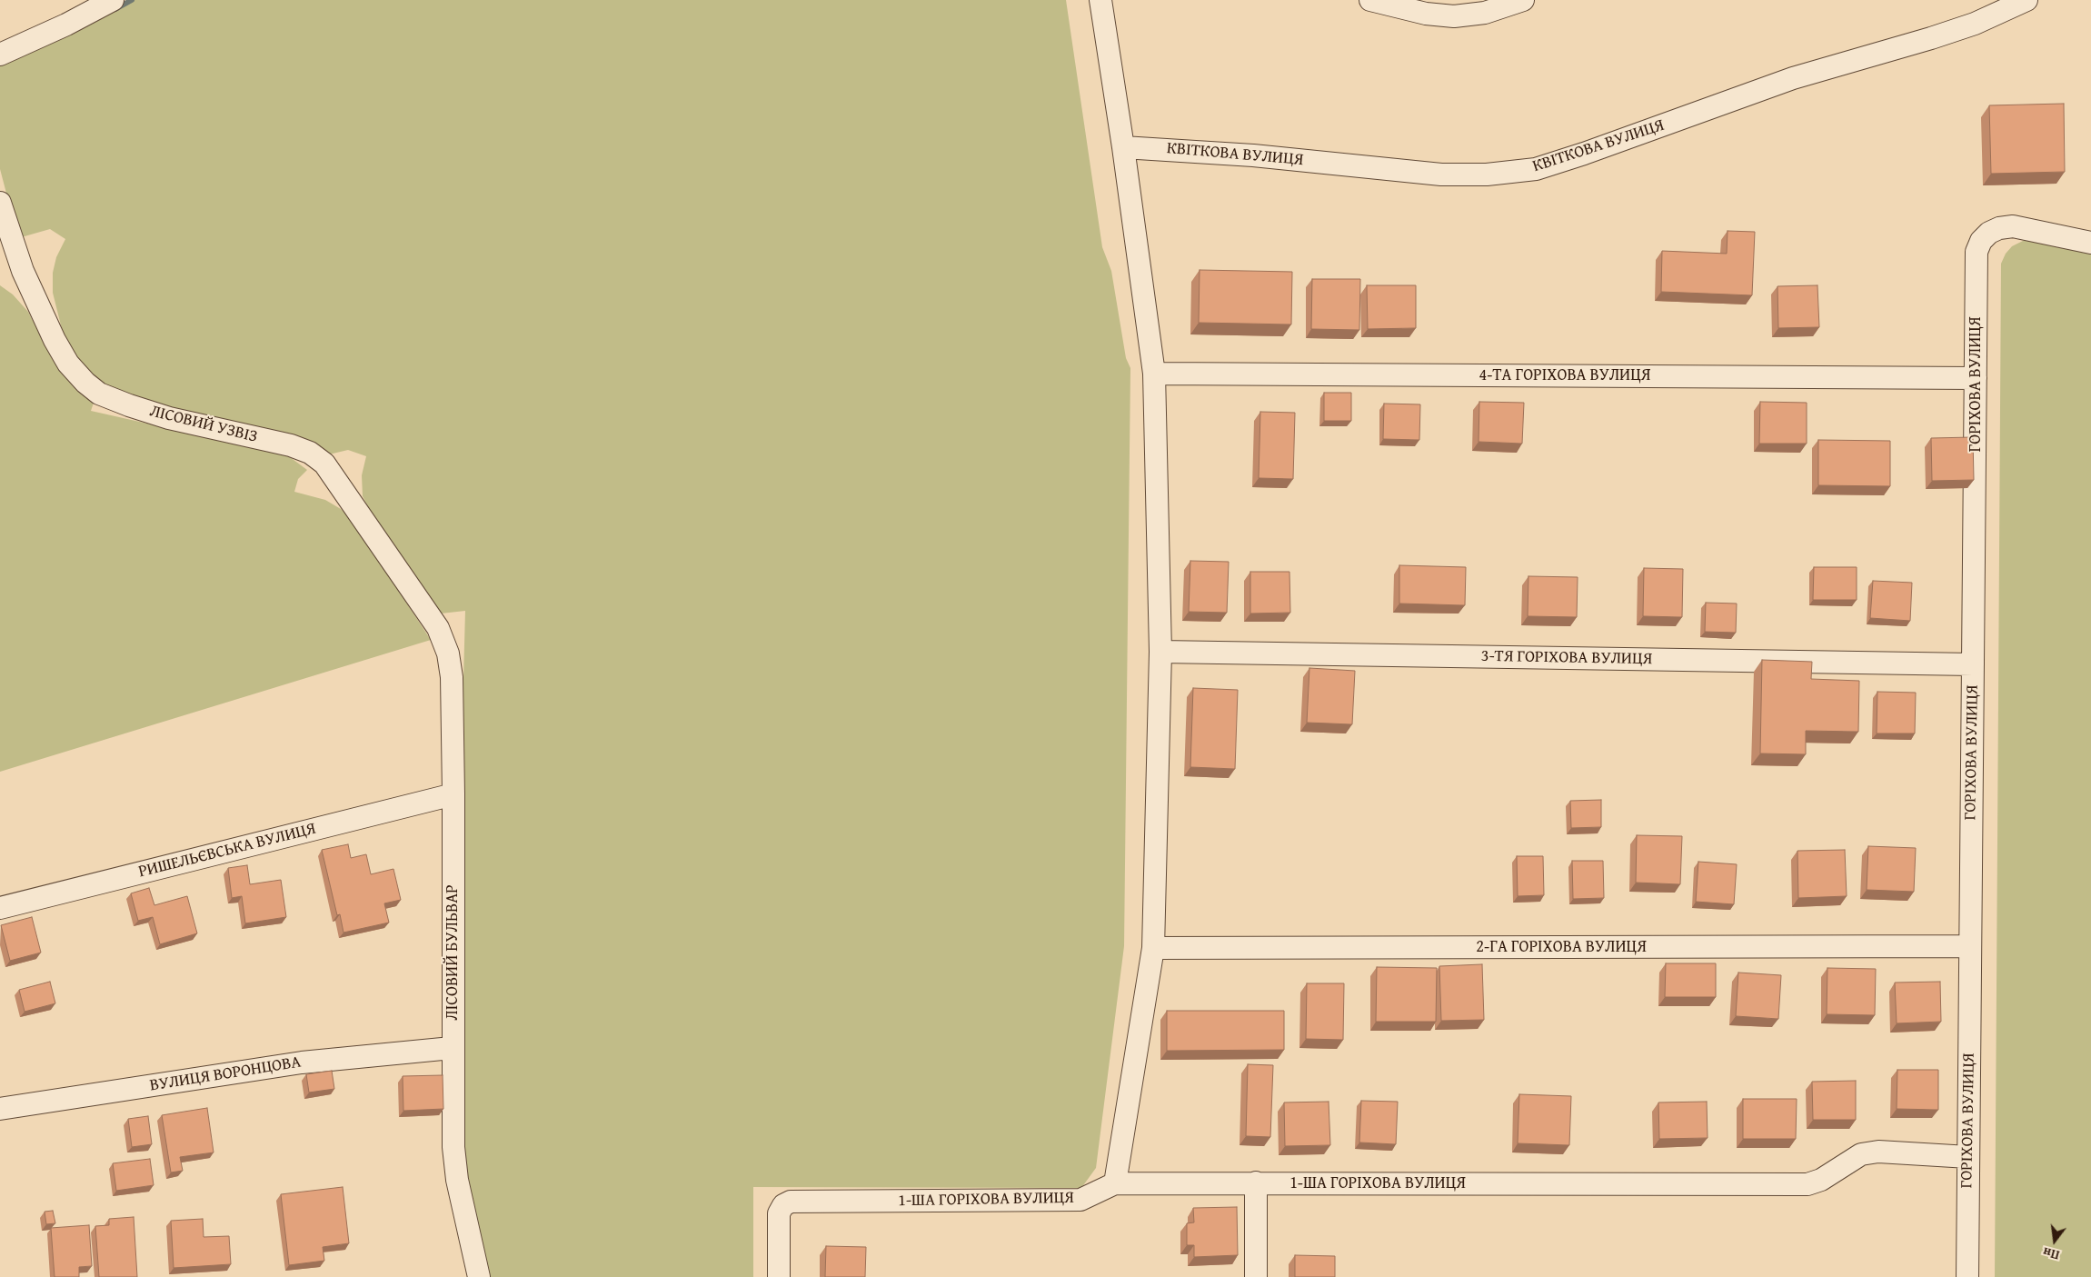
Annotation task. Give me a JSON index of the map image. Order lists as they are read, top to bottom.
{
  "streets": {
    "street": [
      "КВІТКОВА ВУЛИЦЯ",
      "4-ТА ГОРІХОВА ВУЛИЦЯ",
      "ГОРІХОВА ВУЛИЦЯ",
      "ЛІСОВИЙ УЗВІЗ",
      "3-ТЯ ГОРІХОВА ВУЛИЦЯ",
      "РИШЕЛЬЄВСЬКА ВУЛИЦЯ",
      "2-ГА ГОРІХОВА ВУЛИЦЯ",
      "ЛІСОВИЙ БУЛЬВАР",
      "ВУЛИЦЯ ВОРОНЦОВА",
      "1-ША ГОРІХОВА ВУЛИЦЯ"
    ]
  },
  "crossings": [
    ["4-ТА ГОРІХОВА ВУЛИЦЯ", "ГОРІХОВА ВУЛИЦЯ"],
    ["ГОРІХОВА ВУЛИЦЯ", "3-ТЯ ГОРІХОВА ВУЛИЦЯ"],
    ["ГОРІХОВА ВУЛИЦЯ", "2-ГА ГОРІХОВА ВУЛИЦЯ"],
    ["ГОРІХОВА ВУЛИЦЯ", "1-ША ГОРІХОВА ВУЛИЦЯ"],
    ["ЛІСОВИЙ УЗВІЗ", "ЛІСОВИЙ БУЛЬВАР"],
    ["РИШЕЛЬЄВСЬКА ВУЛИЦЯ", "ЛІСОВИЙ БУЛЬВАР"],
    ["ЛІСОВИЙ БУЛЬВАР", "ВУЛИЦЯ ВОРОНЦОВА"]
  ],
  "north": "bottom"
}
